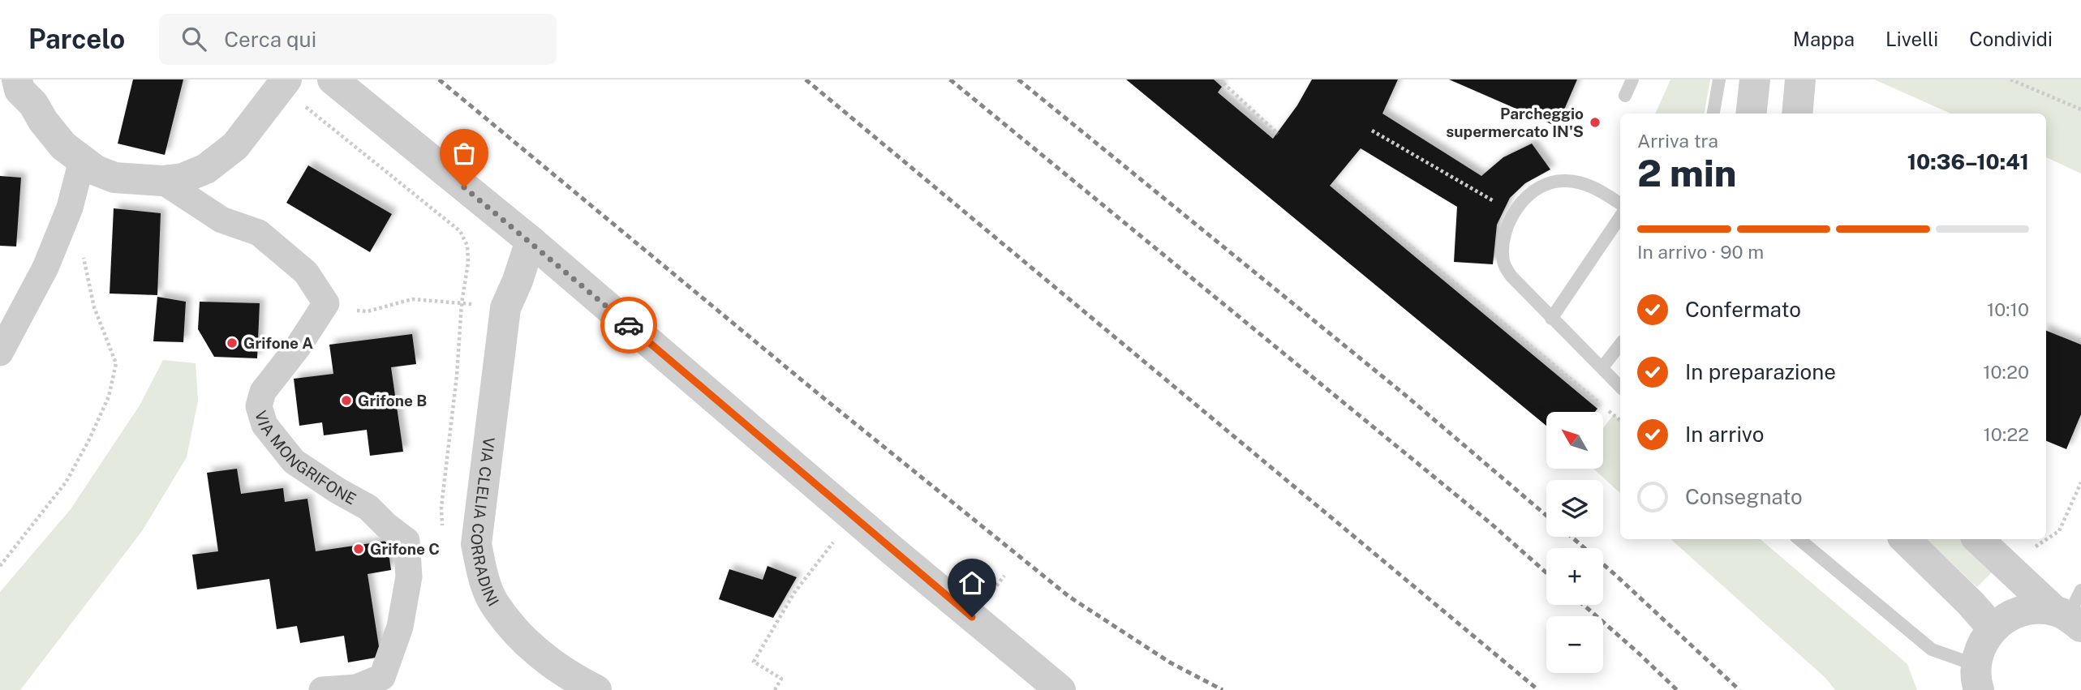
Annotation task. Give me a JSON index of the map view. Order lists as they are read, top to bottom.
{
  "streets": {
    "street": ["VIA MONGRIFONE", "VIA CLELIA CORRADINI"]
  },
  "places": [
    "Parcheggio supermercato IN'S",
    "Grifone A",
    "Grifone B",
    "Grifone C"
  ],
  "north": "top left",
  "page": {
    "header": "Parcelo",
    "search": "Cerca qui",
    "nav": ["Mappa", "Livelli", "Condividi"],
    "heading": ["2 min", "Arriva tra", "10:36–10:41"],
    "bar": "In arrivo · 90 m",
    "list": [
      ["Confermato", "10:10"],
      ["In preparazione", "10:20"],
      ["In arrivo", "10:22"],
      "Consegnato"
    ],
    "map_buttons": ["+", "−"]
  }
}
